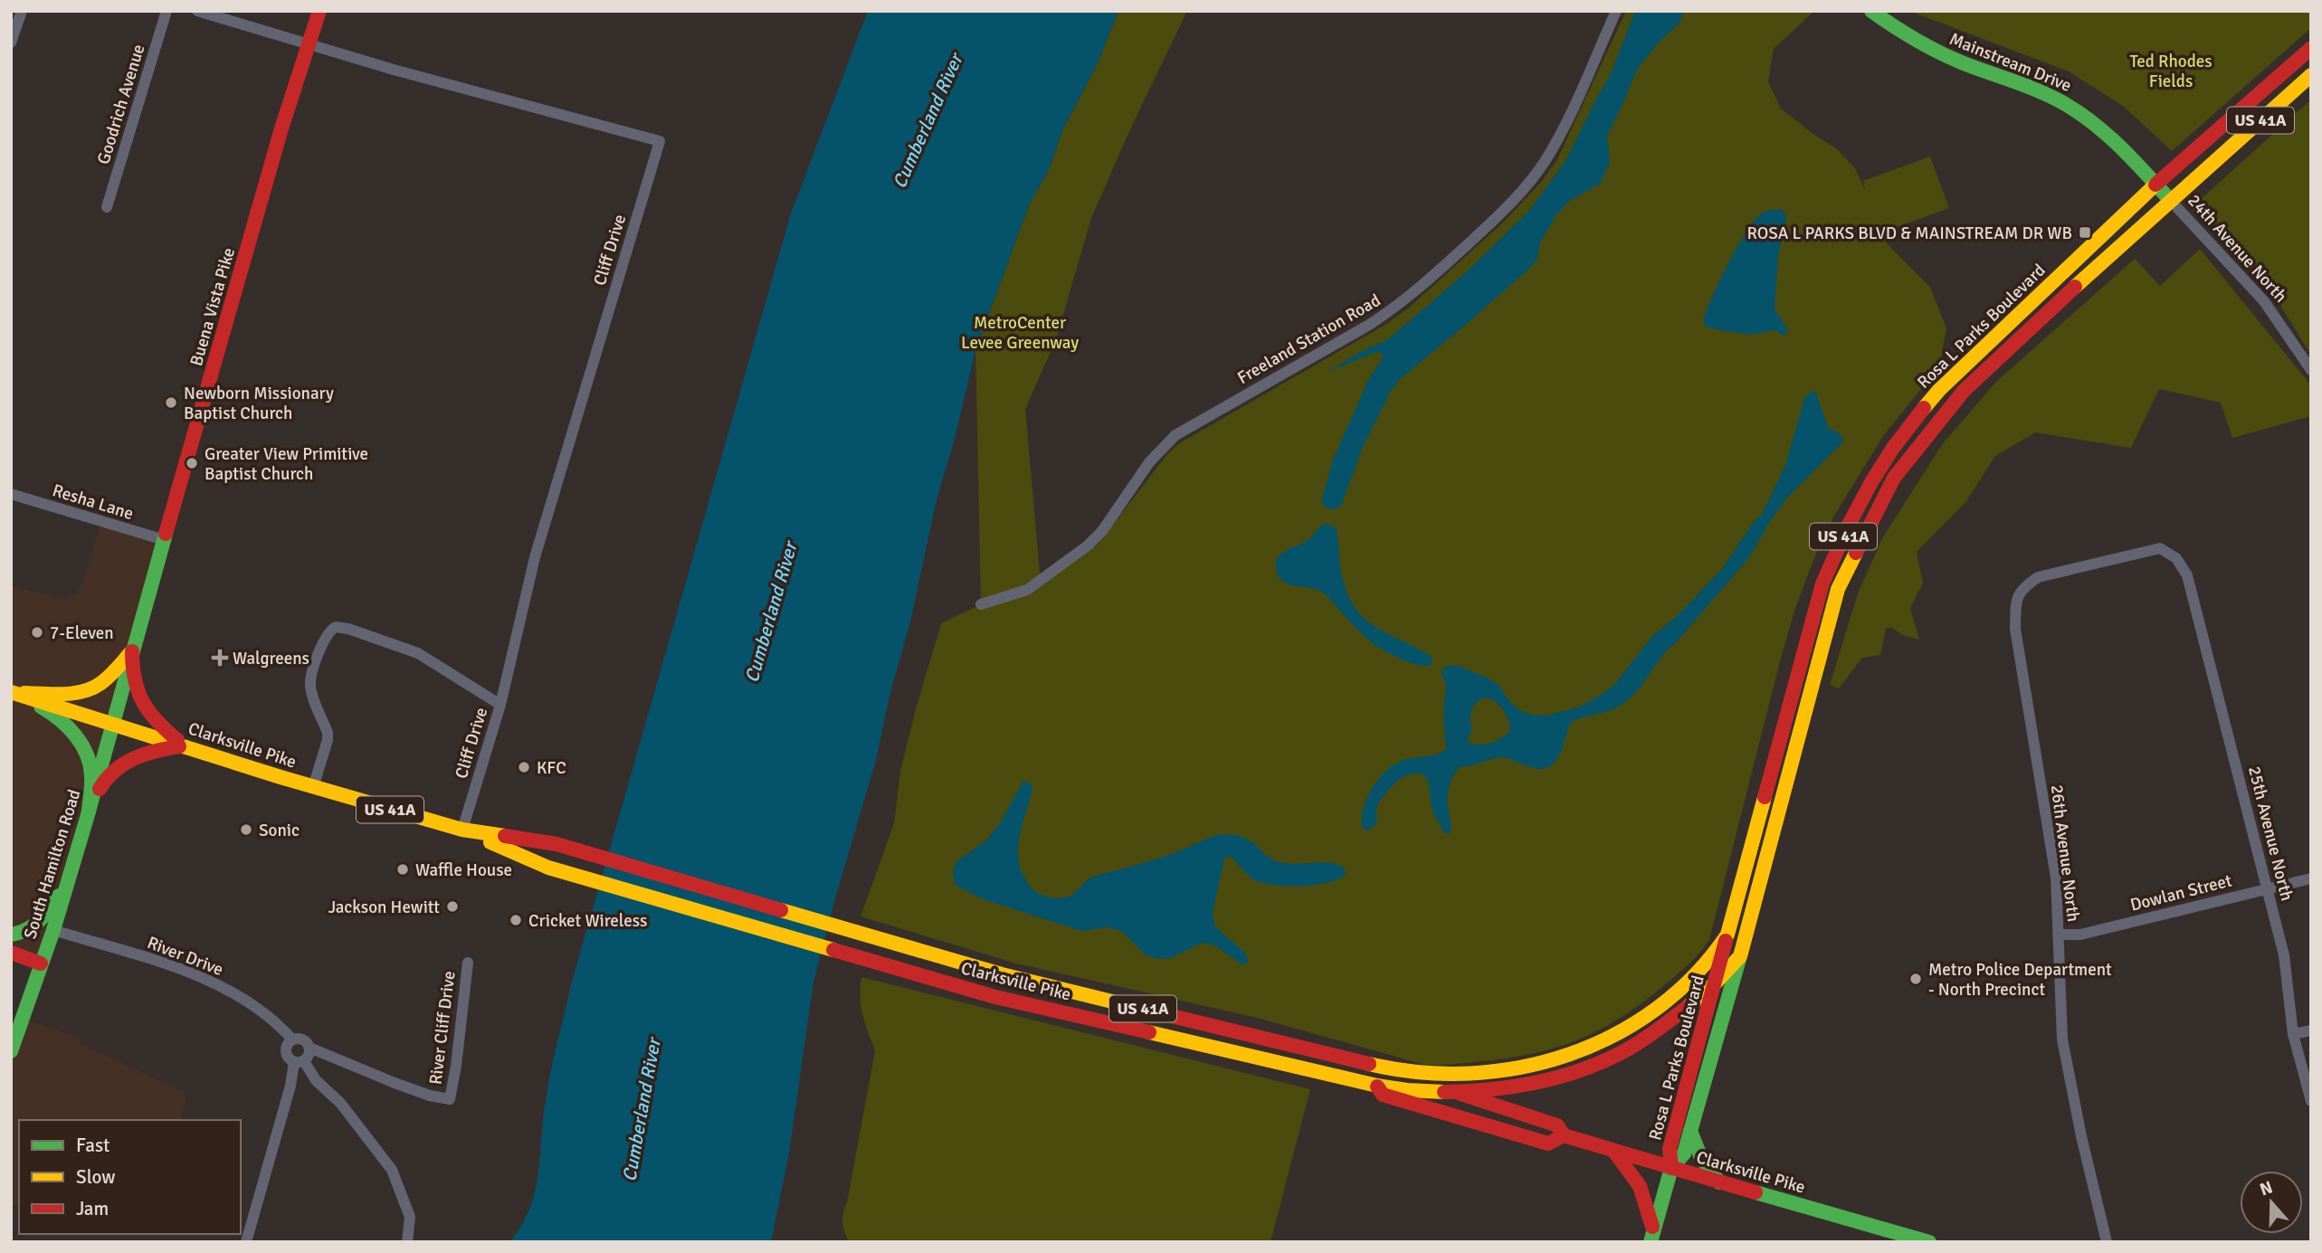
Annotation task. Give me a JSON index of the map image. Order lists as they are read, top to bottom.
{
  "streets": {
    "main road": [
      "Mainstream Drive",
      "US 41A",
      "24th Avenue North",
      "Buena Vista Pike",
      "Rosa L Parks Boulevard",
      "Clarksville Pike",
      "South Hamilton Road"
    ],
    "street": [
      "Goodrich Avenue",
      "Cliff Drive",
      "Freeland Station Road",
      "Resha Lane",
      "25th Avenue North",
      "26th Avenue North",
      "Dowlan Street",
      "River Drive",
      "River Cliff Drive"
    ]
  },
  "crossings": [
    ["Mainstream Drive", "24th Avenue North"],
    ["Mainstream Drive", "Rosa L Parks Boulevard"],
    ["US 41A", "Rosa L Parks Boulevard"],
    ["US 41A", "Clarksville Pike"],
    ["24th Avenue North", "Rosa L Parks Boulevard"],
    ["Cliff Drive", "Buena Vista Pike"],
    ["Cliff Drive", "Clarksville Pike"],
    ["Buena Vista Pike", "Resha Lane"],
    ["Buena Vista Pike", "Clarksville Pike"],
    ["Buena Vista Pike", "South Hamilton Road"],
    ["Rosa L Parks Boulevard", "Clarksville Pike"],
    ["Clarksville Pike", "South Hamilton Road"],
    ["25th Avenue North", "26th Avenue North"],
    ["25th Avenue North", "Dowlan Street"],
    ["26th Avenue North", "Dowlan Street"],
    ["South Hamilton Road", "River Drive"],
    ["River Drive", "River Cliff Drive"]
  ],
  "water": ["Cumberland River"],
  "parks": ["Ted Rhodes Fields", "MetroCenter Levee Greenway"],
  "places": {
    "transit": ["ROSA L PARKS BLVD & MAINSTREAM DR WB"],
    "other": [
      "Newborn Missionary Baptist Church",
      "Greater View Primitive Baptist Church",
      "7-Eleven",
      "KFC",
      "Sonic",
      "Waffle House",
      "Jackson Hewitt",
      "Cricket Wireless",
      "Metro Police Department - North Precinct"
    ],
    "health": ["Walgreens"]
  },
  "legend": ["Fast", "Slow", "Jam"],
  "north": "top"
}
